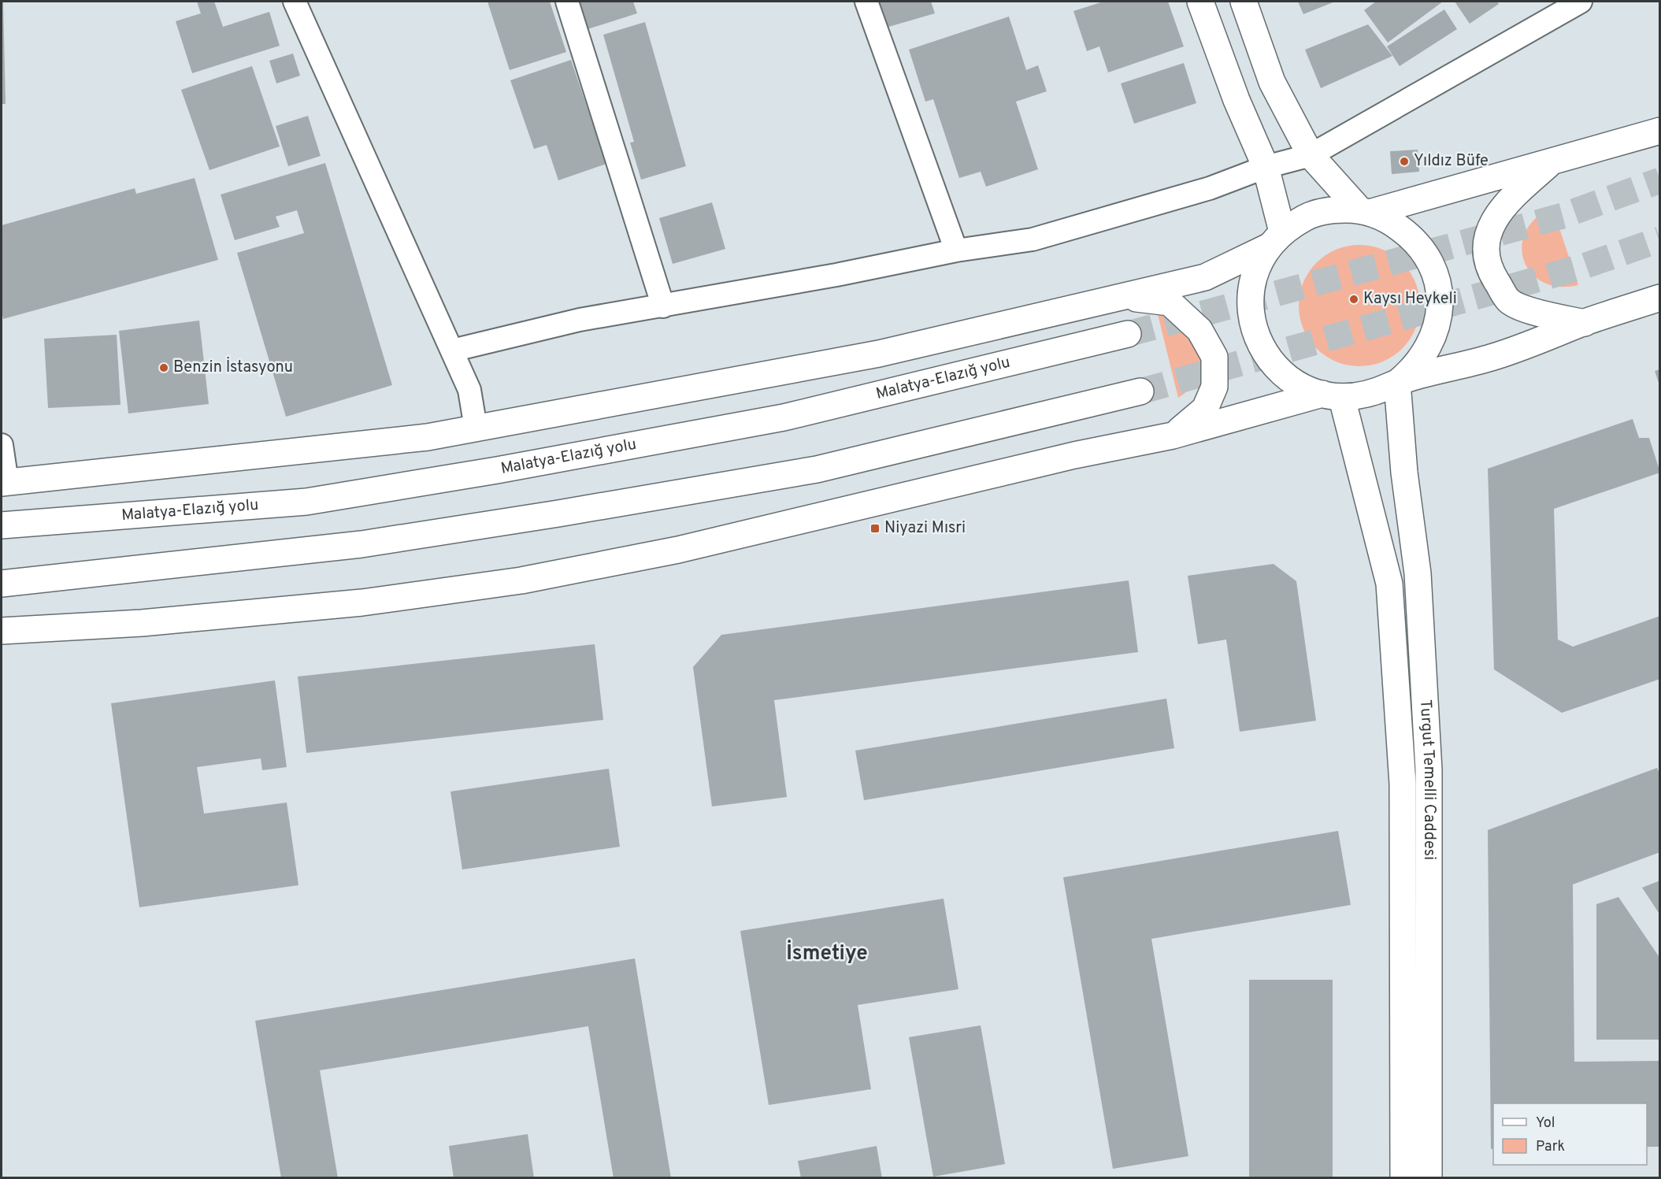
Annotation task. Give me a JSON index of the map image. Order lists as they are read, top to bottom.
{
  "streets": {
    "main road": ["Malatya-Elazığ yolu", "Turgut Temelli Caddesi"]
  },
  "districts": ["İsmetiye"],
  "places": {
    "other": ["Yıldız Büfe", "Kaysı Heykeli", "Benzin İstasyonu"],
    "transit": ["Niyazi Mısri"]
  },
  "legend": ["Yol", "Park"]
}
